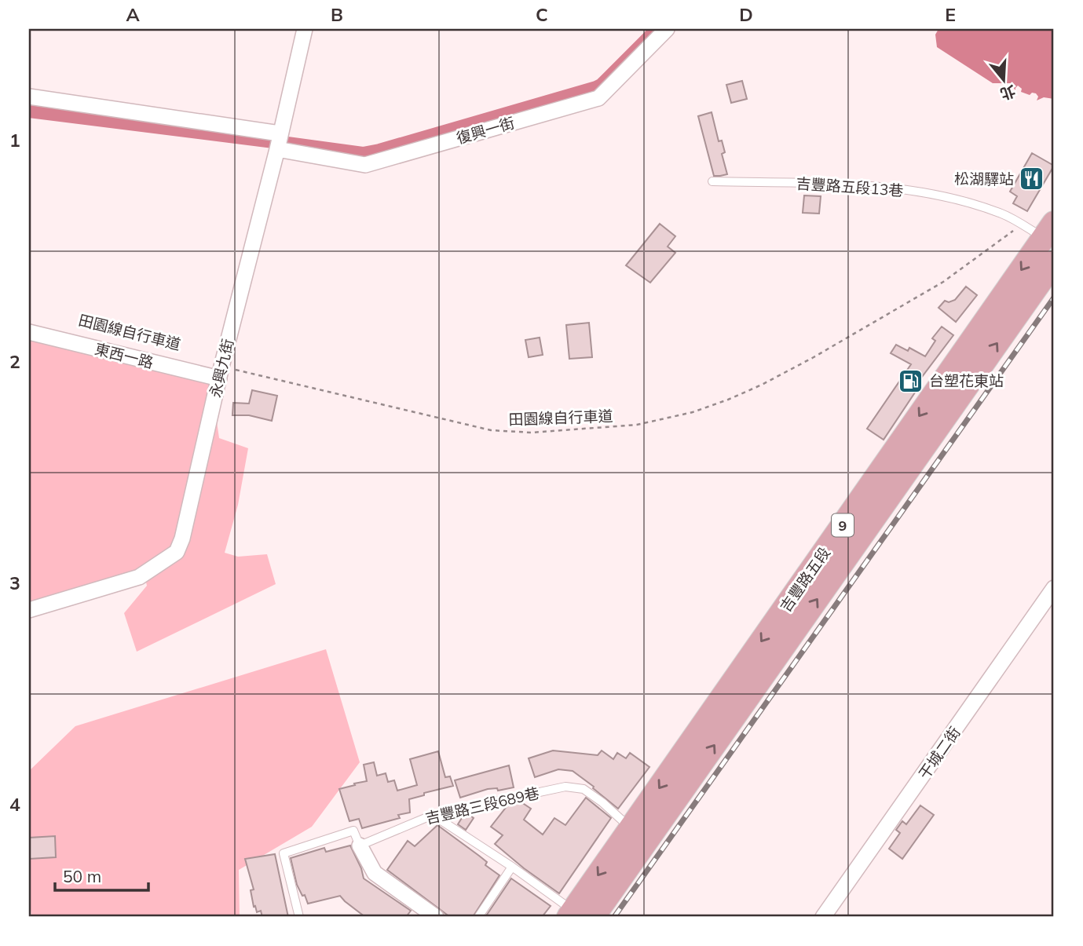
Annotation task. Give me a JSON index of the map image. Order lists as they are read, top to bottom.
{
  "streets": {
    "main road": ["9", "吉豐路五段"],
    "street": [
      "復興一街",
      "東西一路",
      "永興九街",
      "干城二街"
    ],
    "lane": ["吉豐路五段13巷", "吉豐路三段689巷"],
    "path": ["田園線自行車道"]
  },
  "crossings": [
    ["復興一街", "永興九街"],
    ["吉豐路五段13巷", "田園線自行車道"],
    ["吉豐路五段13巷", "吉豐路五段"],
    ["田園線自行車道", "東西一路"],
    ["田園線自行車道", "永興九街"],
    ["東西一路", "永興九街"],
    ["9", "吉豐路五段"],
    ["9", "吉豐路三段689巷"],
    ["吉豐路五段", "吉豐路三段689巷"]
  ],
  "places": {
    "restaurant": ["松湖驛站"],
    "fuel station": ["台塑花東站"]
  },
  "scale_bar": "50 m",
  "north": "bottom",
  "grid": {
    "columns": [
      "A",
      "B",
      "C",
      "D",
      "E"
    ],
    "rows": [
      "1",
      "2",
      "3",
      "4"
    ]
  }
}
